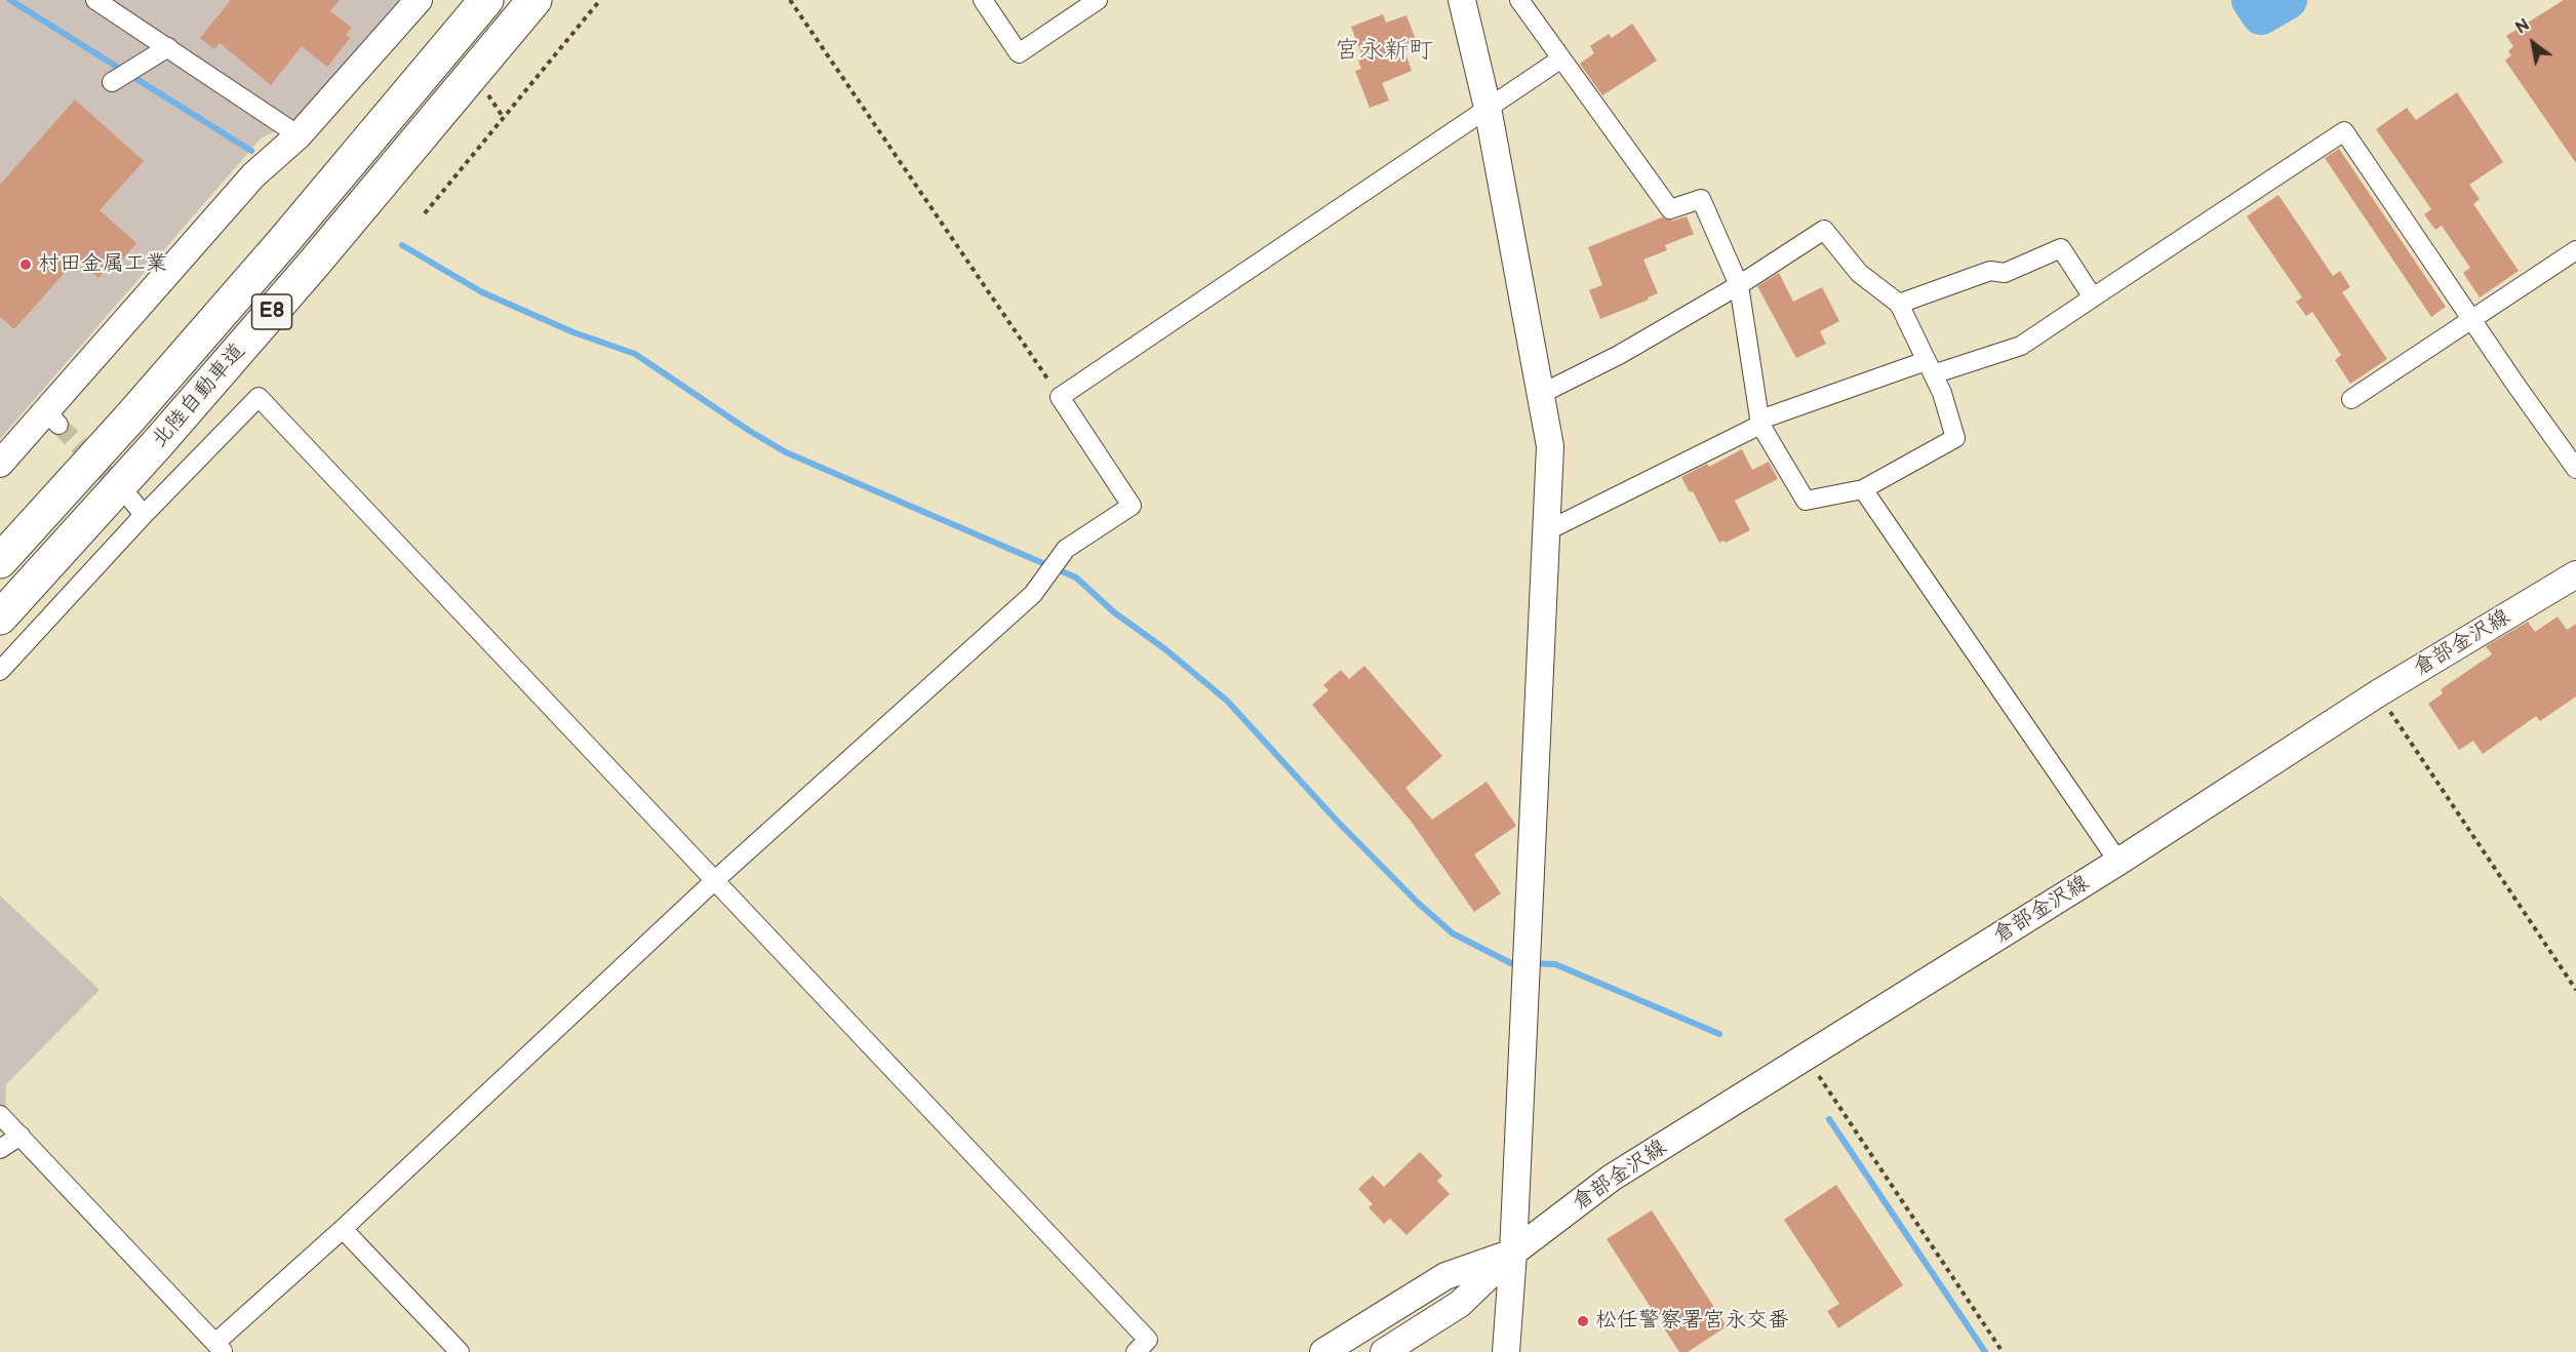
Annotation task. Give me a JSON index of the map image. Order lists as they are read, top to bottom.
{
  "streets": {
    "highway": ["E8", "北陸自動車道"],
    "street": ["倉部金沢線"]
  },
  "districts": ["宮永新町"],
  "places": ["村田金属工業", "松任警察署宮永交番"],
  "north": "top left"
}
